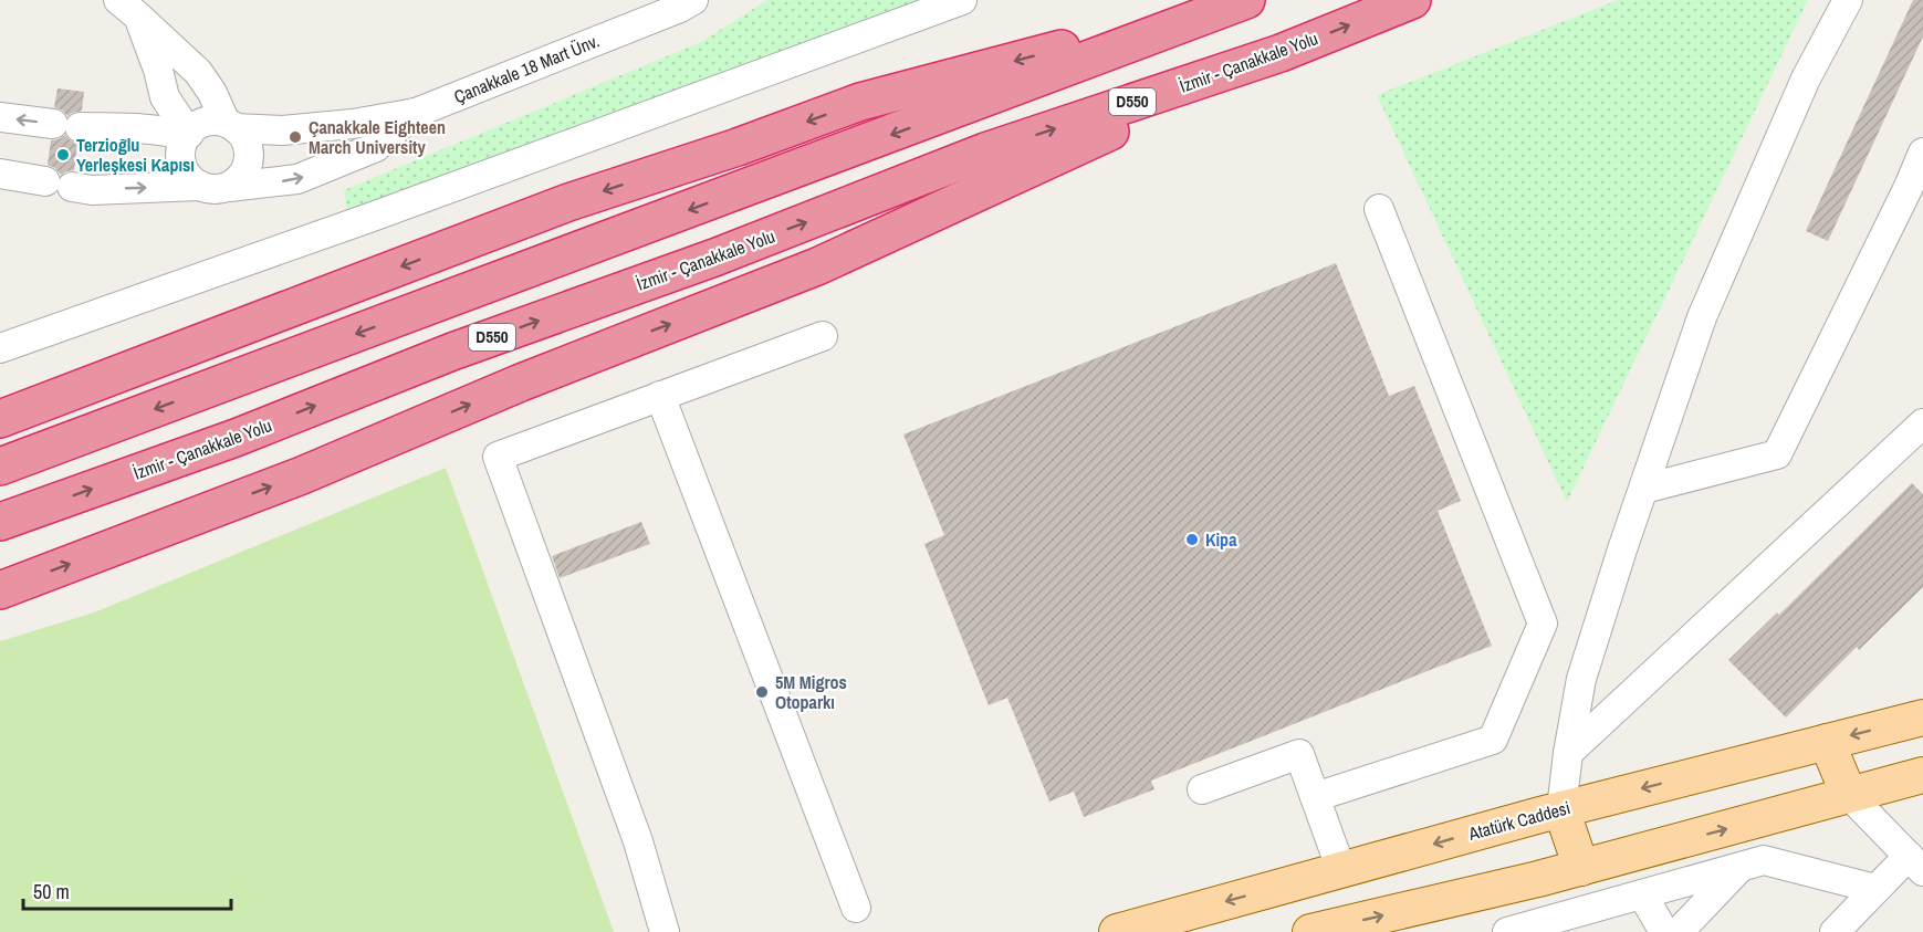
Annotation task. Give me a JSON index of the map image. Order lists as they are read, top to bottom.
{
  "streets": {
    "highway": ["İzmir - Çanakkale Yolu", "D550"],
    "main road": ["Atatürk Caddesi"],
    "street": ["Çanakkale 18 Mart Ünv."]
  },
  "places": [
    "Çanakkale Eighteen March University",
    "Terzioğlu Yerleşkesi Kapısı",
    "Kipa",
    "5M Migros Otoparkı"
  ],
  "scale_bar": "50 m"
}
